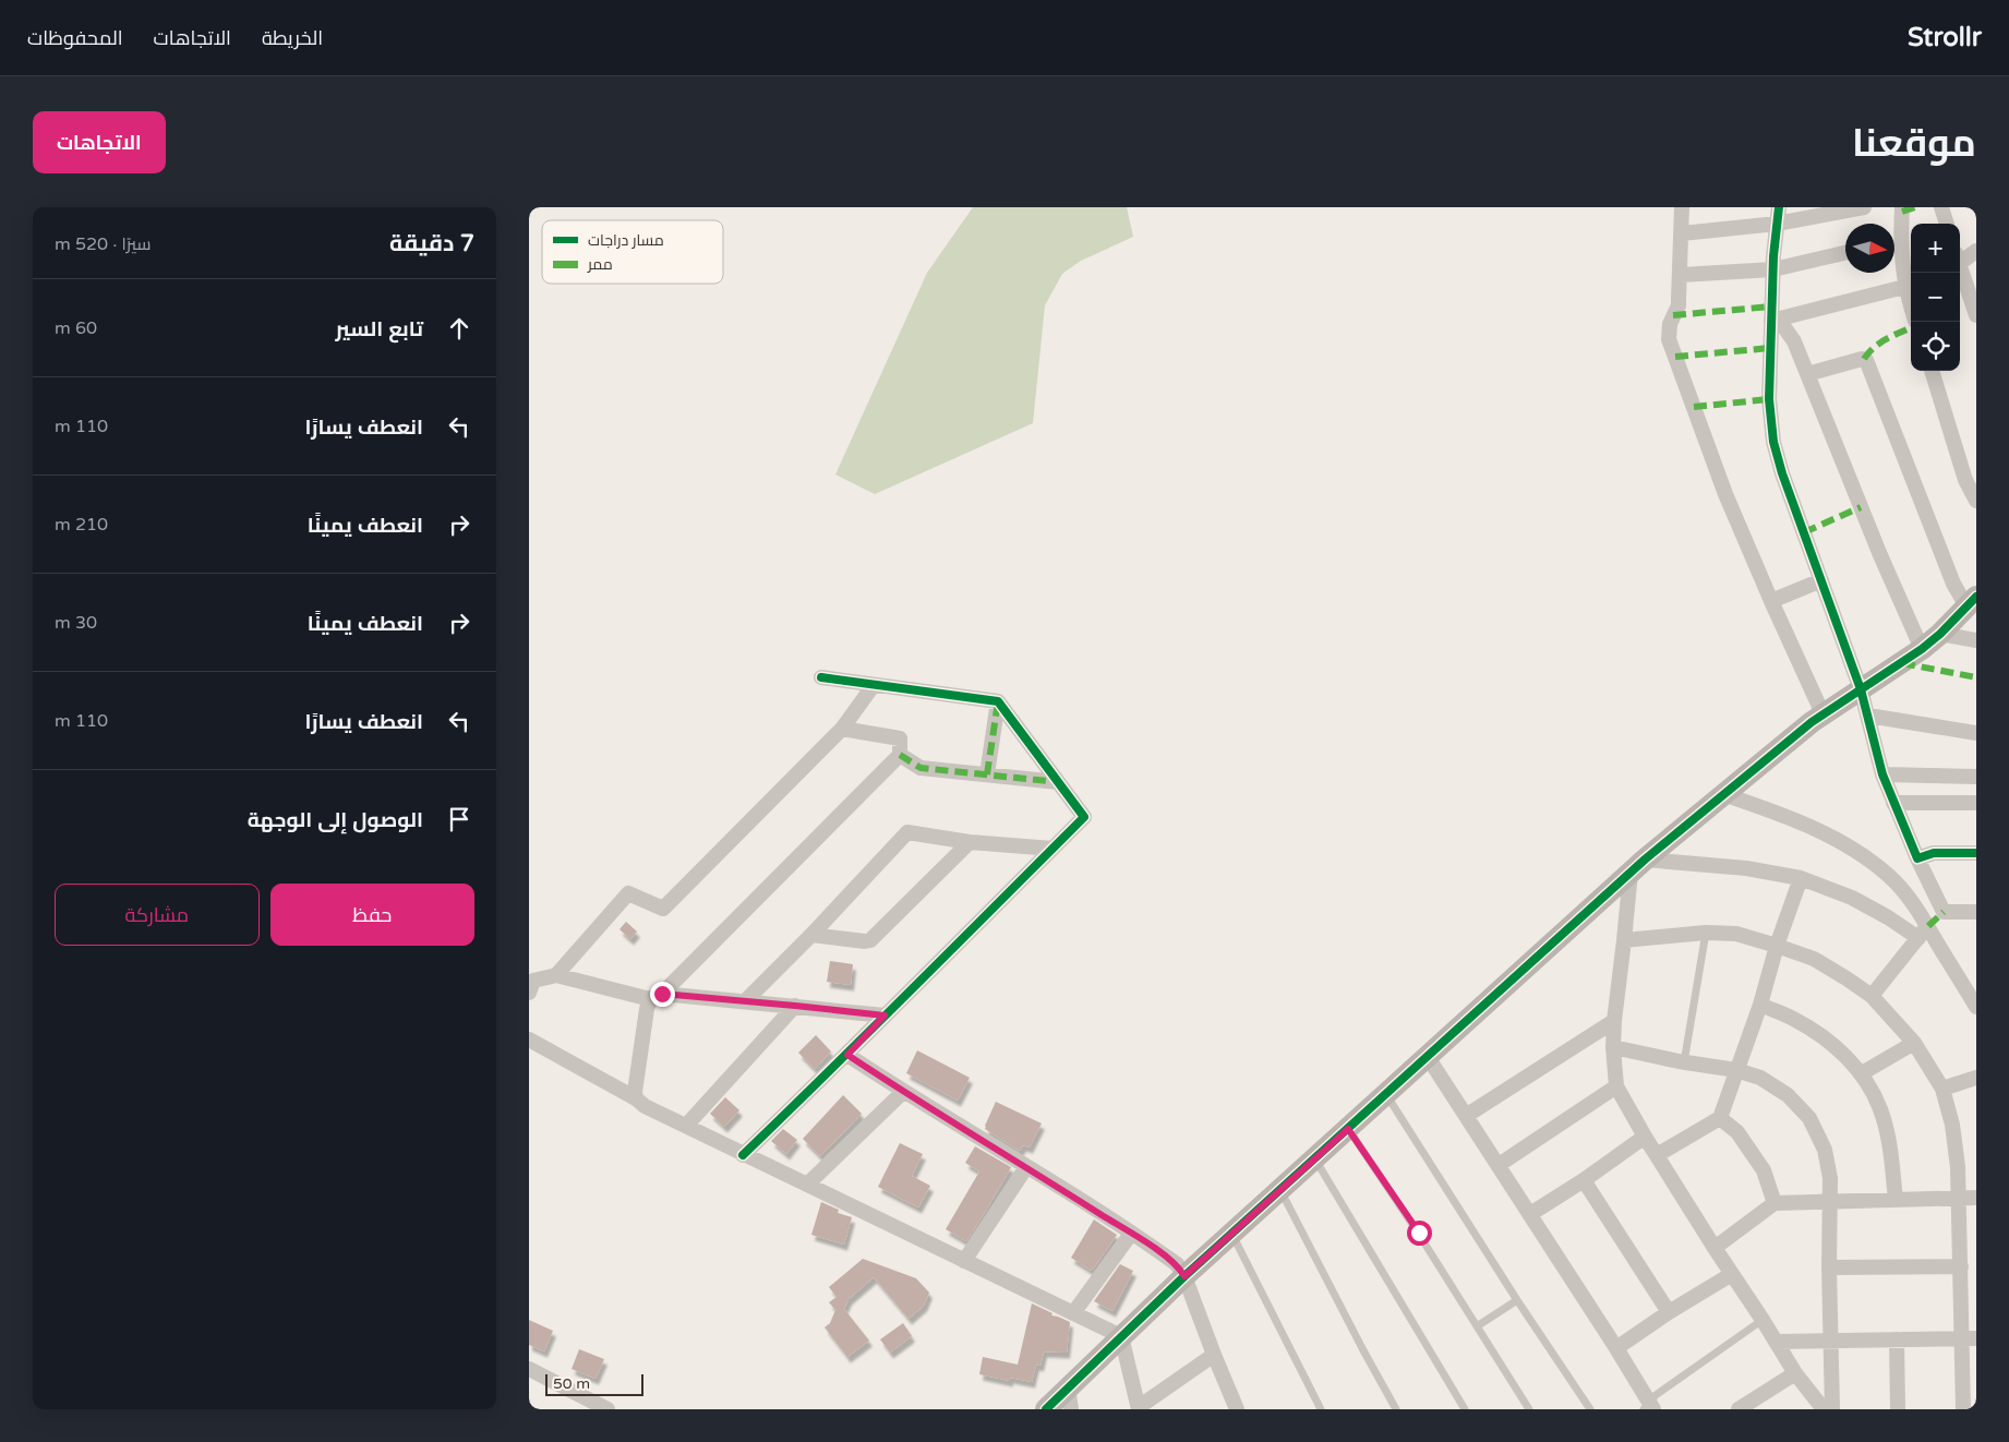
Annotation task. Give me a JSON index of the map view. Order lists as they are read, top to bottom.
{
  "legend": ["مسار دراجات", "ممر"],
  "scale_bar": "50 m",
  "north": "right",
  "page": {
    "header": "Strollr",
    "nav": ["الخريطة", "الاتجاهات", "المحفوظات"],
    "title": "موقعنا",
    "buttons": [
      "الاتجاهات",
      ["حفظ", "مشاركة"]
    ],
    "heading": ["7 دقيقة", "سيرًا · 520 m"],
    "map_buttons": ["+", "−"],
    "list": [
      ["تابع السير", "60 m"],
      ["انعطف يسارًا", "110 m"],
      ["انعطف يمينًا", "210 m"],
      ["انعطف يمينًا", "30 m"],
      ["انعطف يسارًا", "110 m"],
      "الوصول إلى الوجهة"
    ],
    "scale": "50 m"
  }
}
